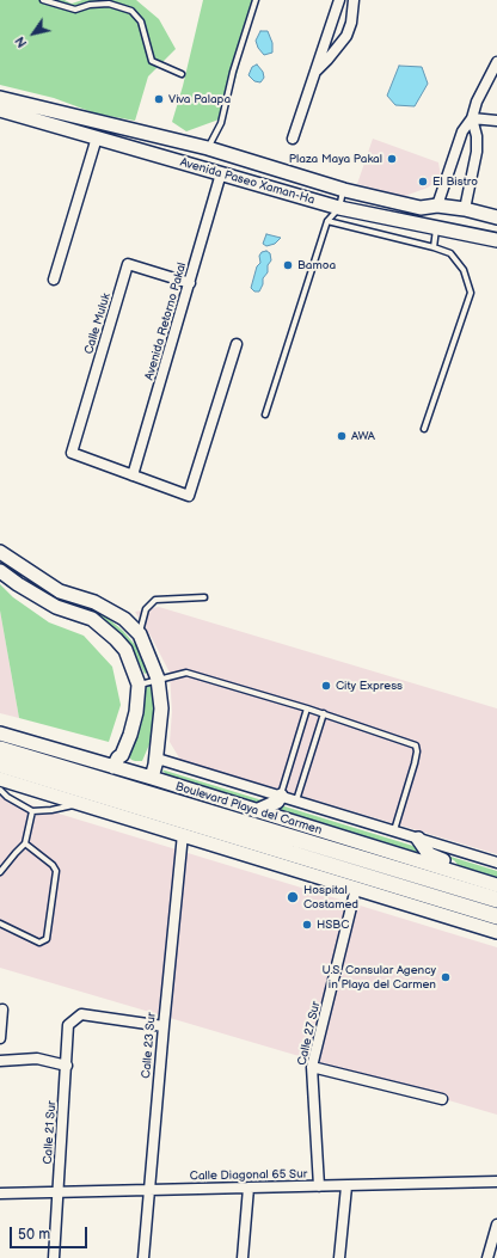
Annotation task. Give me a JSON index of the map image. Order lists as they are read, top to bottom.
{
  "streets": {
    "main road": ["Avenida Paseo Xaman-Ha", "Boulevard Playa del Carmen"],
    "street": [
      "Avenida Retorno Pakal",
      "Calle Muluk",
      "Calle 27 Sur",
      "Calle 23 Sur",
      "Calle 21 Sur",
      "Calle Diagonal 65 Sur"
    ]
  },
  "crossings": [
    ["Avenida Paseo Xaman-Ha", "Avenida Retorno Pakal"],
    ["Avenida Retorno Pakal", "Calle Muluk"],
    ["Calle 27 Sur", "Calle Diagonal 65 Sur"],
    ["Calle 23 Sur", "Calle 21 Sur"],
    ["Calle 23 Sur", "Calle Diagonal 65 Sur"],
    ["Calle 21 Sur", "Calle Diagonal 65 Sur"]
  ],
  "places": [
    "Viva Palapa",
    "Plaza Maya Pakal",
    "El Bistro",
    "Bamoa",
    "AWA",
    "City Express",
    "Hospital Costamed",
    "HSBC",
    "U.S. Consular Agency in Playa del Carmen"
  ],
  "scale_bar": "50 m",
  "north": "bottom left"
}
